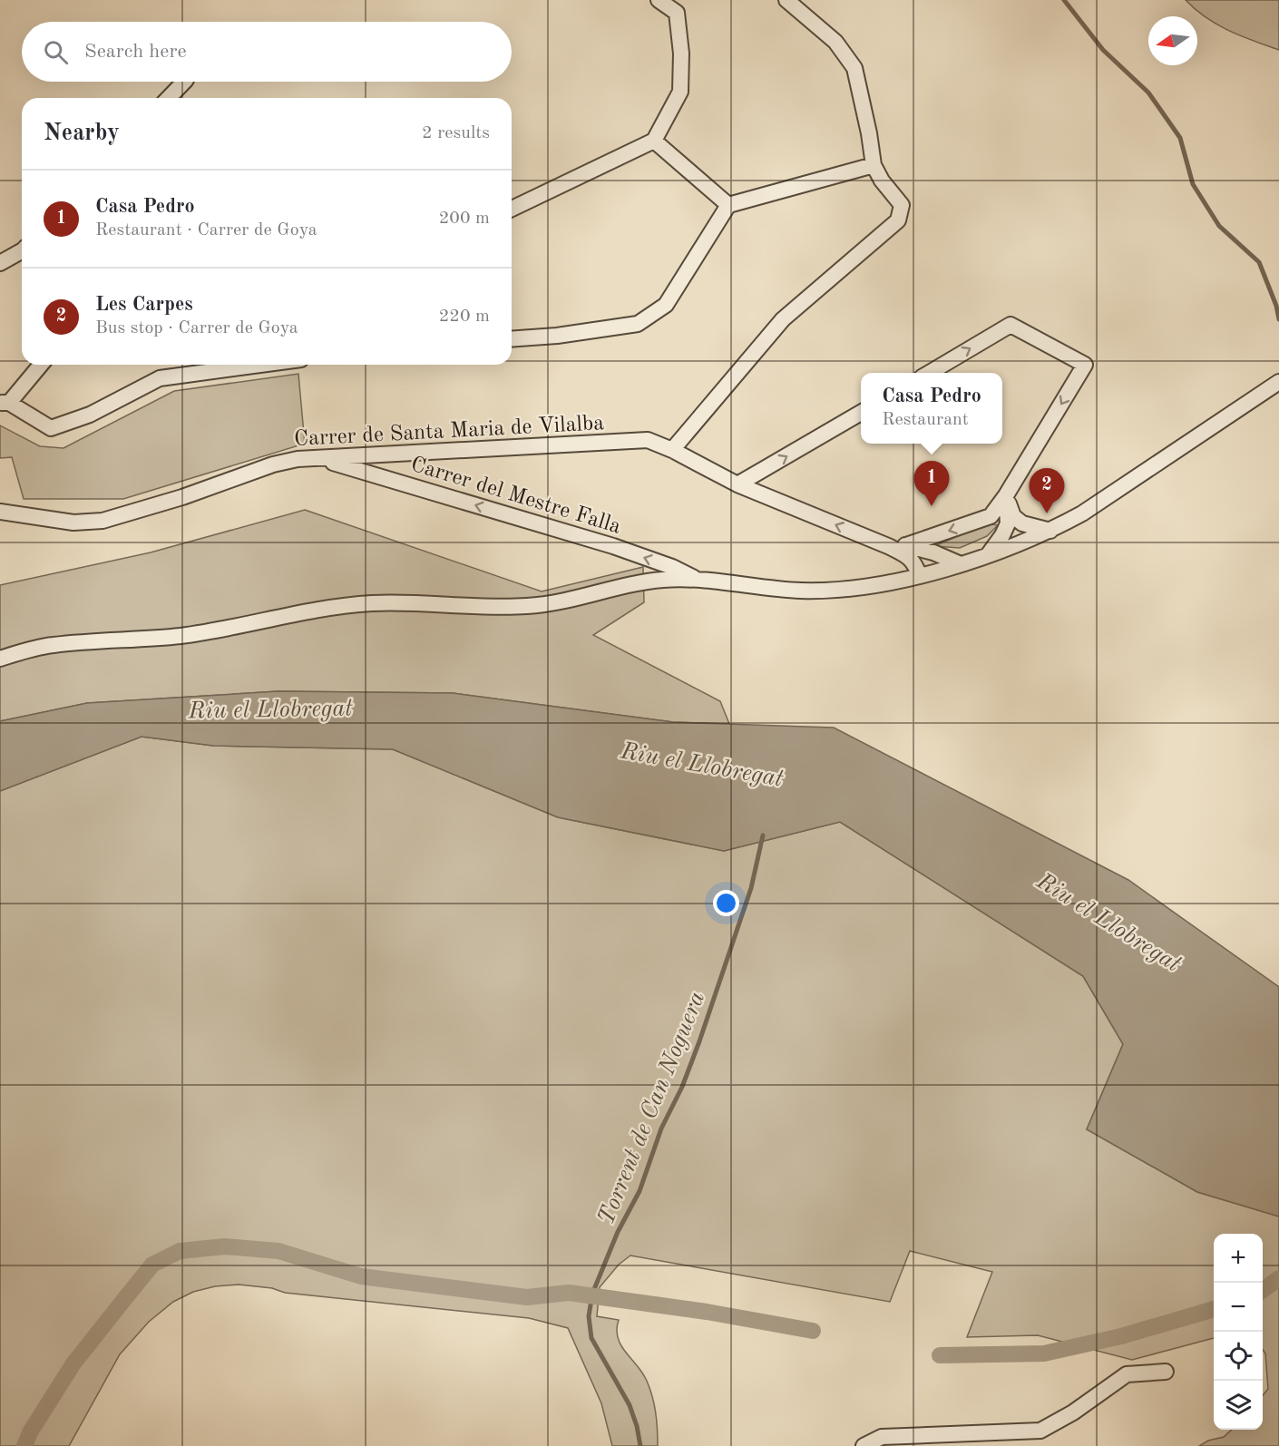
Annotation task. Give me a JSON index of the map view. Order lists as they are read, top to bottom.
{
  "streets": {
    "street": ["Carrer de Santa Maria de Vilalba", "Carrer del Mestre Falla"]
  },
  "crossings": [
    ["Carrer de Santa Maria de Vilalba", "Carrer del Mestre Falla"]
  ],
  "water": ["Riu el Llobregat", "Torrent de Can Noguera"],
  "north": "left",
  "page": {
    "search": "Search here",
    "heading": ["Nearby", "2 results"],
    "list": [
      {
        "mark": "1",
        "name": "Casa Pedro",
        "note": "Restaurant · Carrer de Goya",
        "value": "200 m"
      },
      {
        "mark": "2",
        "name": "Les Carpes",
        "note": "Bus stop · Carrer de Goya",
        "value": "220 m"
      }
    ],
    "popup": ["Casa Pedro", "Restaurant"],
    "pins": ["1", "2"],
    "map_buttons": ["+", "−"]
  }
}
